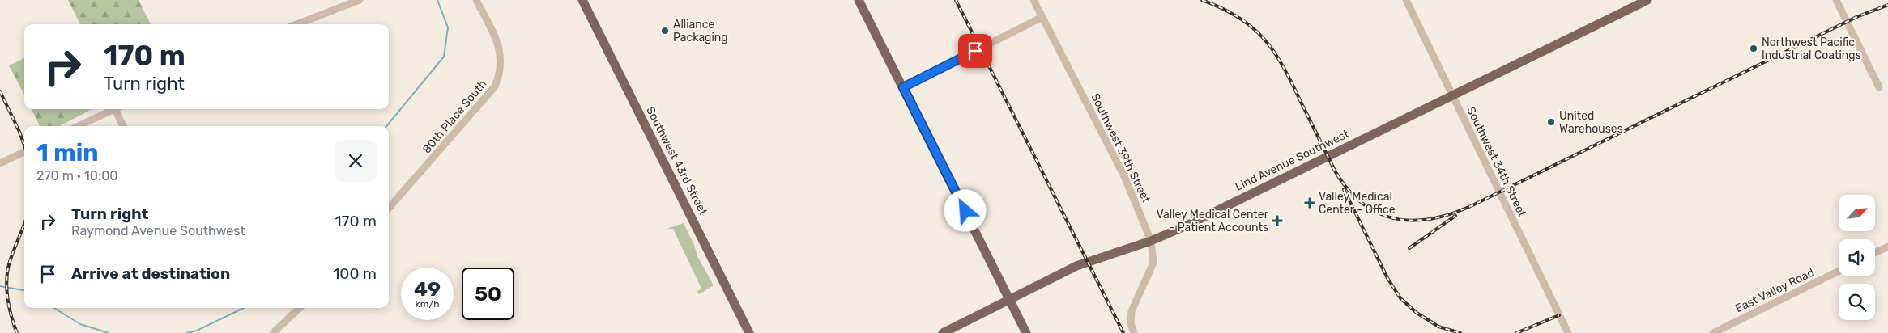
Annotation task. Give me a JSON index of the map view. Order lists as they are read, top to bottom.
{
  "streets": {
    "main road": ["Lind Avenue Southwest", "Southwest 43rd Street"],
    "street": [
      "80th Place South",
      "Southwest 39th Street",
      "Southwest 34th Street",
      "East Valley Road"
    ]
  },
  "crossings": [
    ["Southwest 39th Street", "Lind Avenue Southwest"],
    ["Lind Avenue Southwest", "Southwest 34th Street"]
  ],
  "places": {
    "other": ["Alliance Packaging", "Northwest Pacific Industrial Coatings", "United Warehouses"],
    "health": ["Valley Medical Center - Office", "Valley Medical Center - Patient Accounts"]
  },
  "north": "top right",
  "page": {
    "turn": ["170 m", "Turn right"],
    "heading": ["1 min", "270 m · 10:00"],
    "list": [
      {
        "name": "Turn right",
        "note": "Raymond Avenue Southwest",
        "value": "170 m"
      },
      {
        "name": "Arrive at destination",
        "value": "100 m"
      }
    ],
    "speed": "49 km/h",
    "limit": "50"
  }
}
